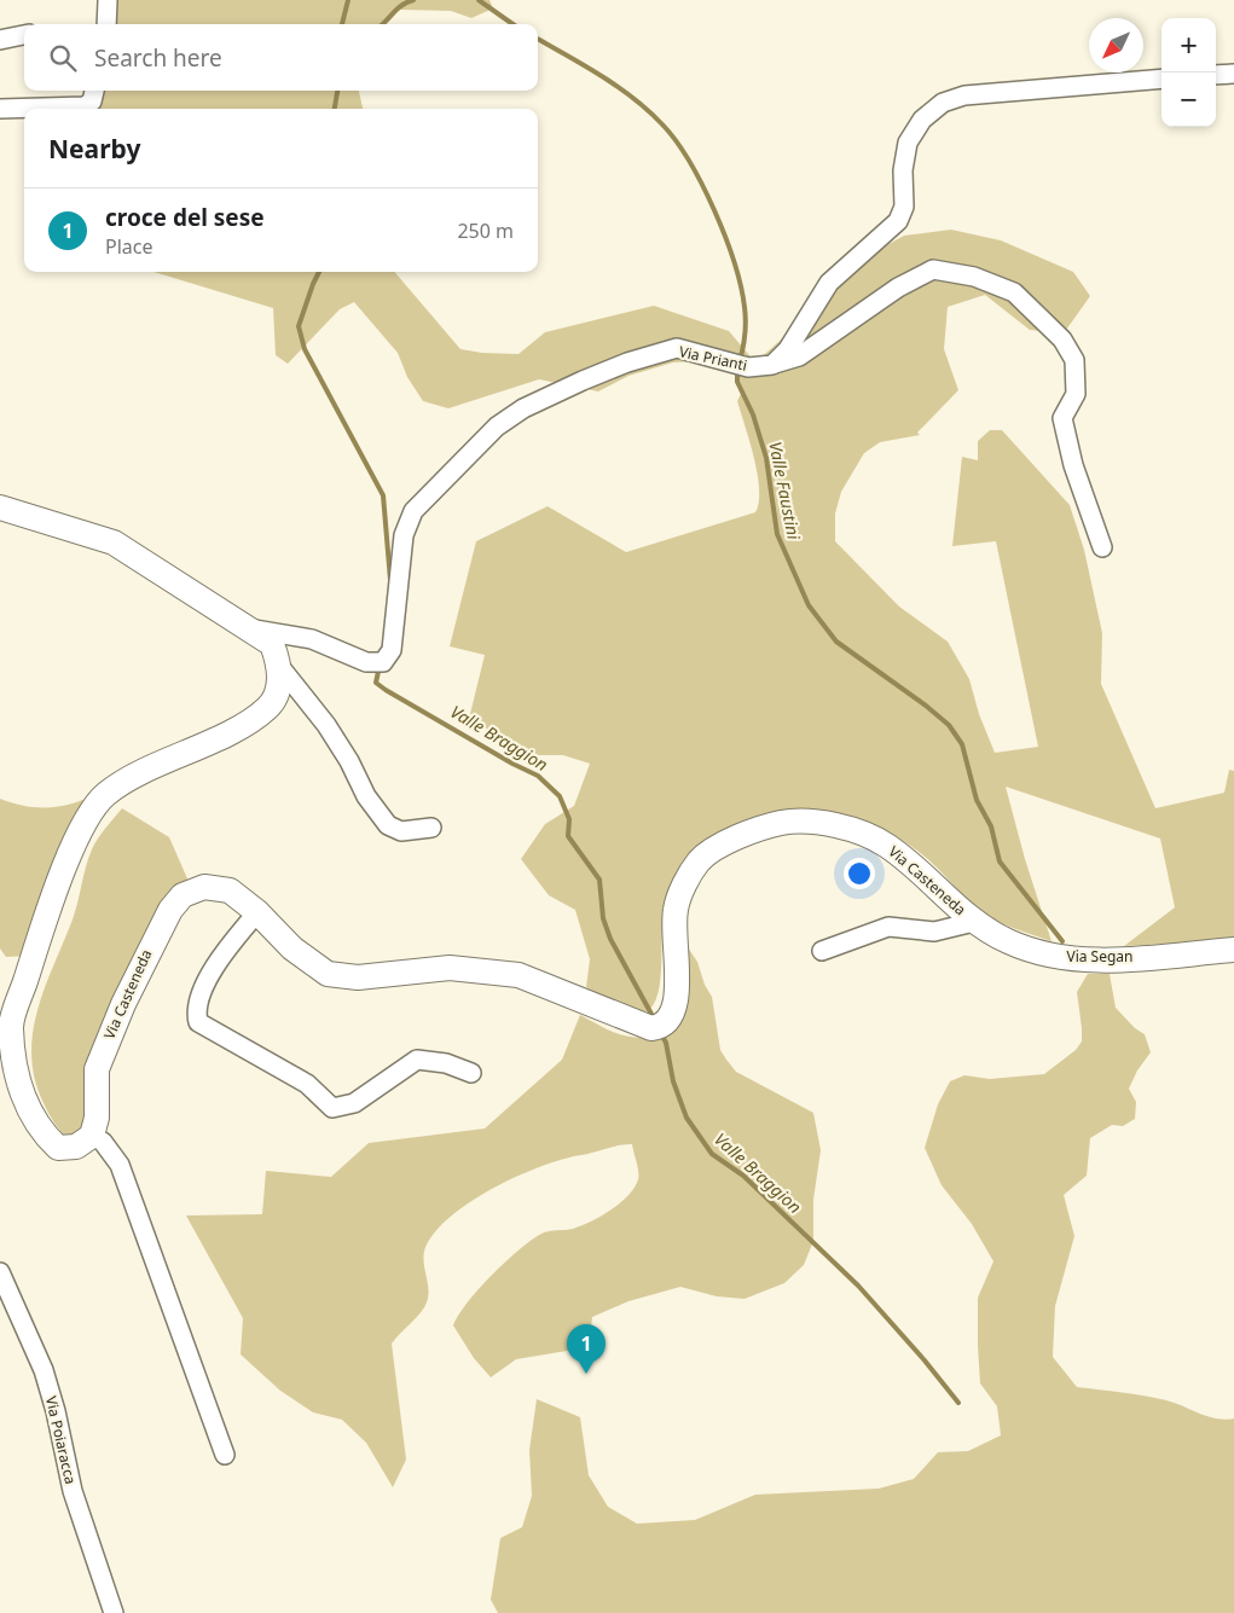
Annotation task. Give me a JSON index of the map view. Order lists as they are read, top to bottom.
{
  "streets": {
    "street": [
      "Via Prianti",
      "Via Casteneda",
      "Via Segan",
      "Via Poiaracca"
    ]
  },
  "crossings": [
    ["Via Casteneda", "Via Segan"]
  ],
  "water": ["Valle Faustini", "Valle Braggion"],
  "north": "bottom left",
  "page": {
    "map_buttons": ["+", "−"],
    "search": "Search here",
    "heading": "Nearby",
    "list": [
      {
        "mark": "1",
        "name": "croce del sese",
        "note": "Place",
        "value": "250 m"
      }
    ],
    "pins": "1"
  }
}
